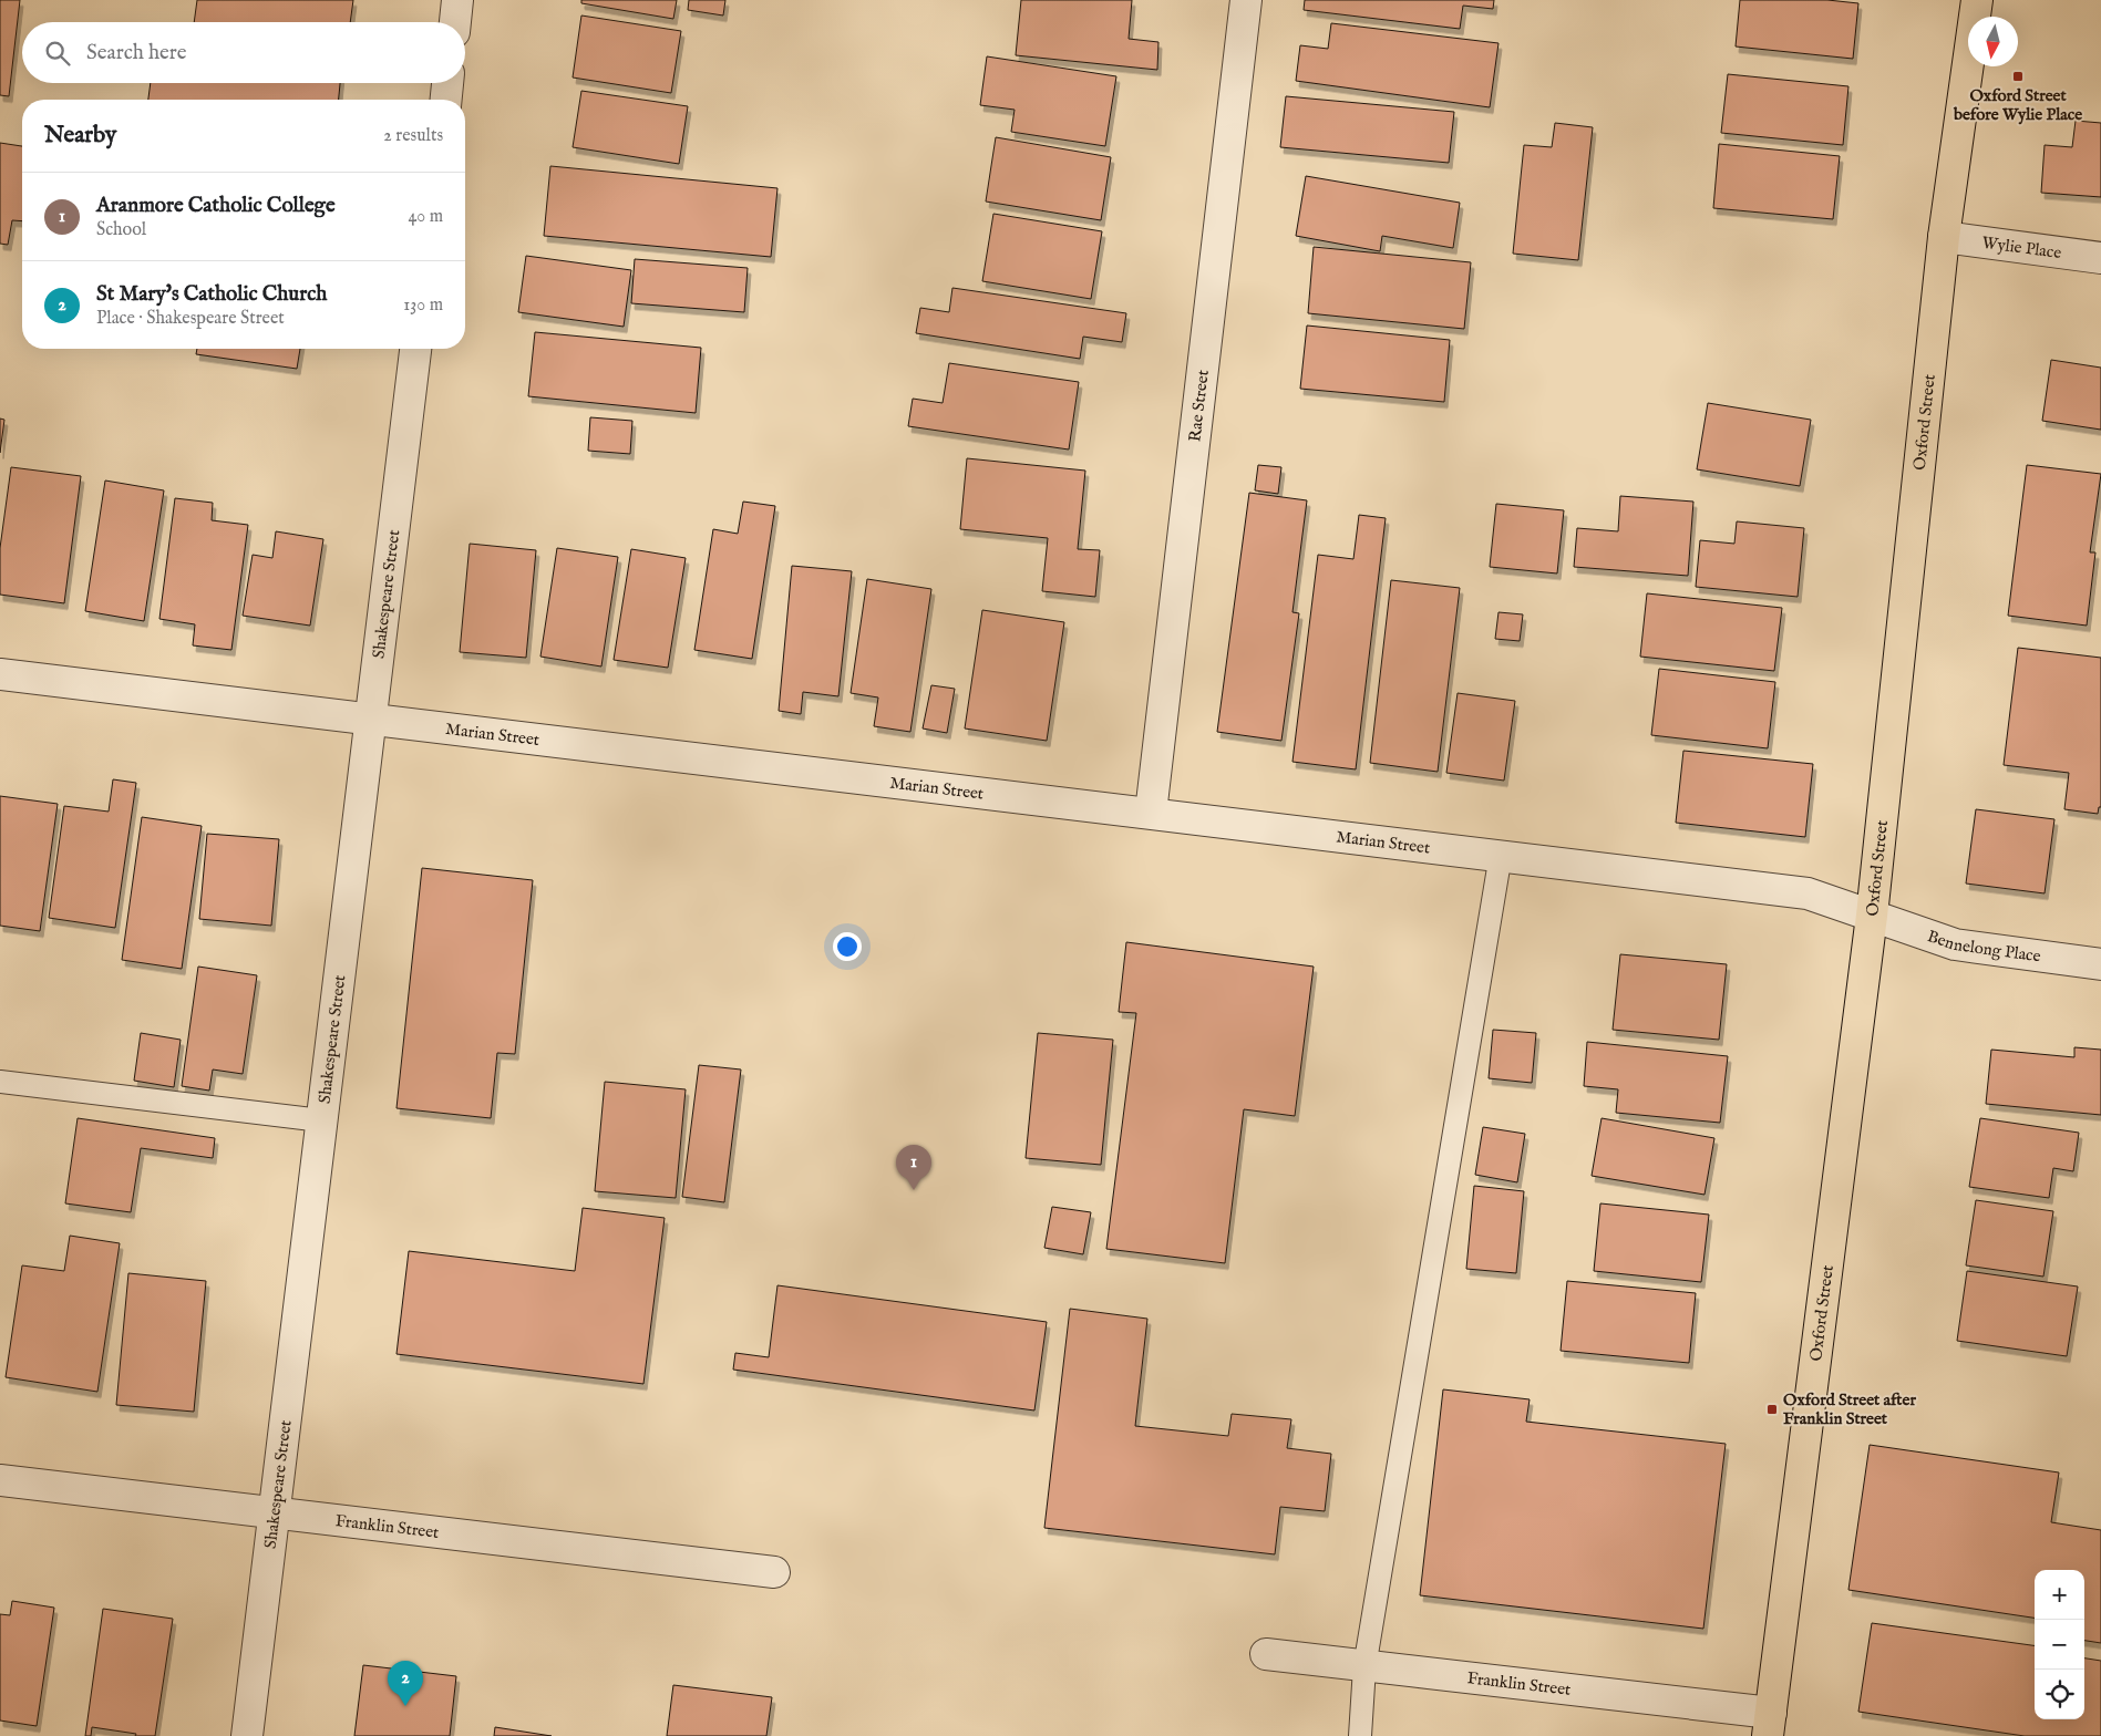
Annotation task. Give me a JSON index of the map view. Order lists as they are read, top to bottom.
{
  "streets": {
    "main road": ["Oxford Street"],
    "street": [
      "Wylie Place",
      "Rae Street",
      "Shakespeare Street",
      "Marian Street",
      "Bennelong Place",
      "Franklin Street"
    ]
  },
  "crossings": [
    ["Wylie Place", "Oxford Street"],
    ["Rae Street", "Marian Street"],
    ["Oxford Street", "Marian Street"],
    ["Oxford Street", "Bennelong Place"],
    ["Oxford Street", "Franklin Street"],
    ["Shakespeare Street", "Marian Street"],
    ["Shakespeare Street", "Franklin Street"],
    ["Marian Street", "Bennelong Place"]
  ],
  "places": {
    "transit": ["Oxford Street before Wylie Place", "Oxford Street after Franklin Street"]
  },
  "north": "bottom",
  "page": {
    "search": "Search here",
    "heading": ["Nearby", "2 results"],
    "list": [
      {
        "mark": "1",
        "name": "Aranmore Catholic College",
        "note": "School",
        "value": "40 m"
      },
      {
        "mark": "2",
        "name": "St Mary's Catholic Church",
        "note": "Place · Shakespeare Street",
        "value": "130 m"
      }
    ],
    "pins": ["1", "2"],
    "map_buttons": ["+", "−"]
  }
}
